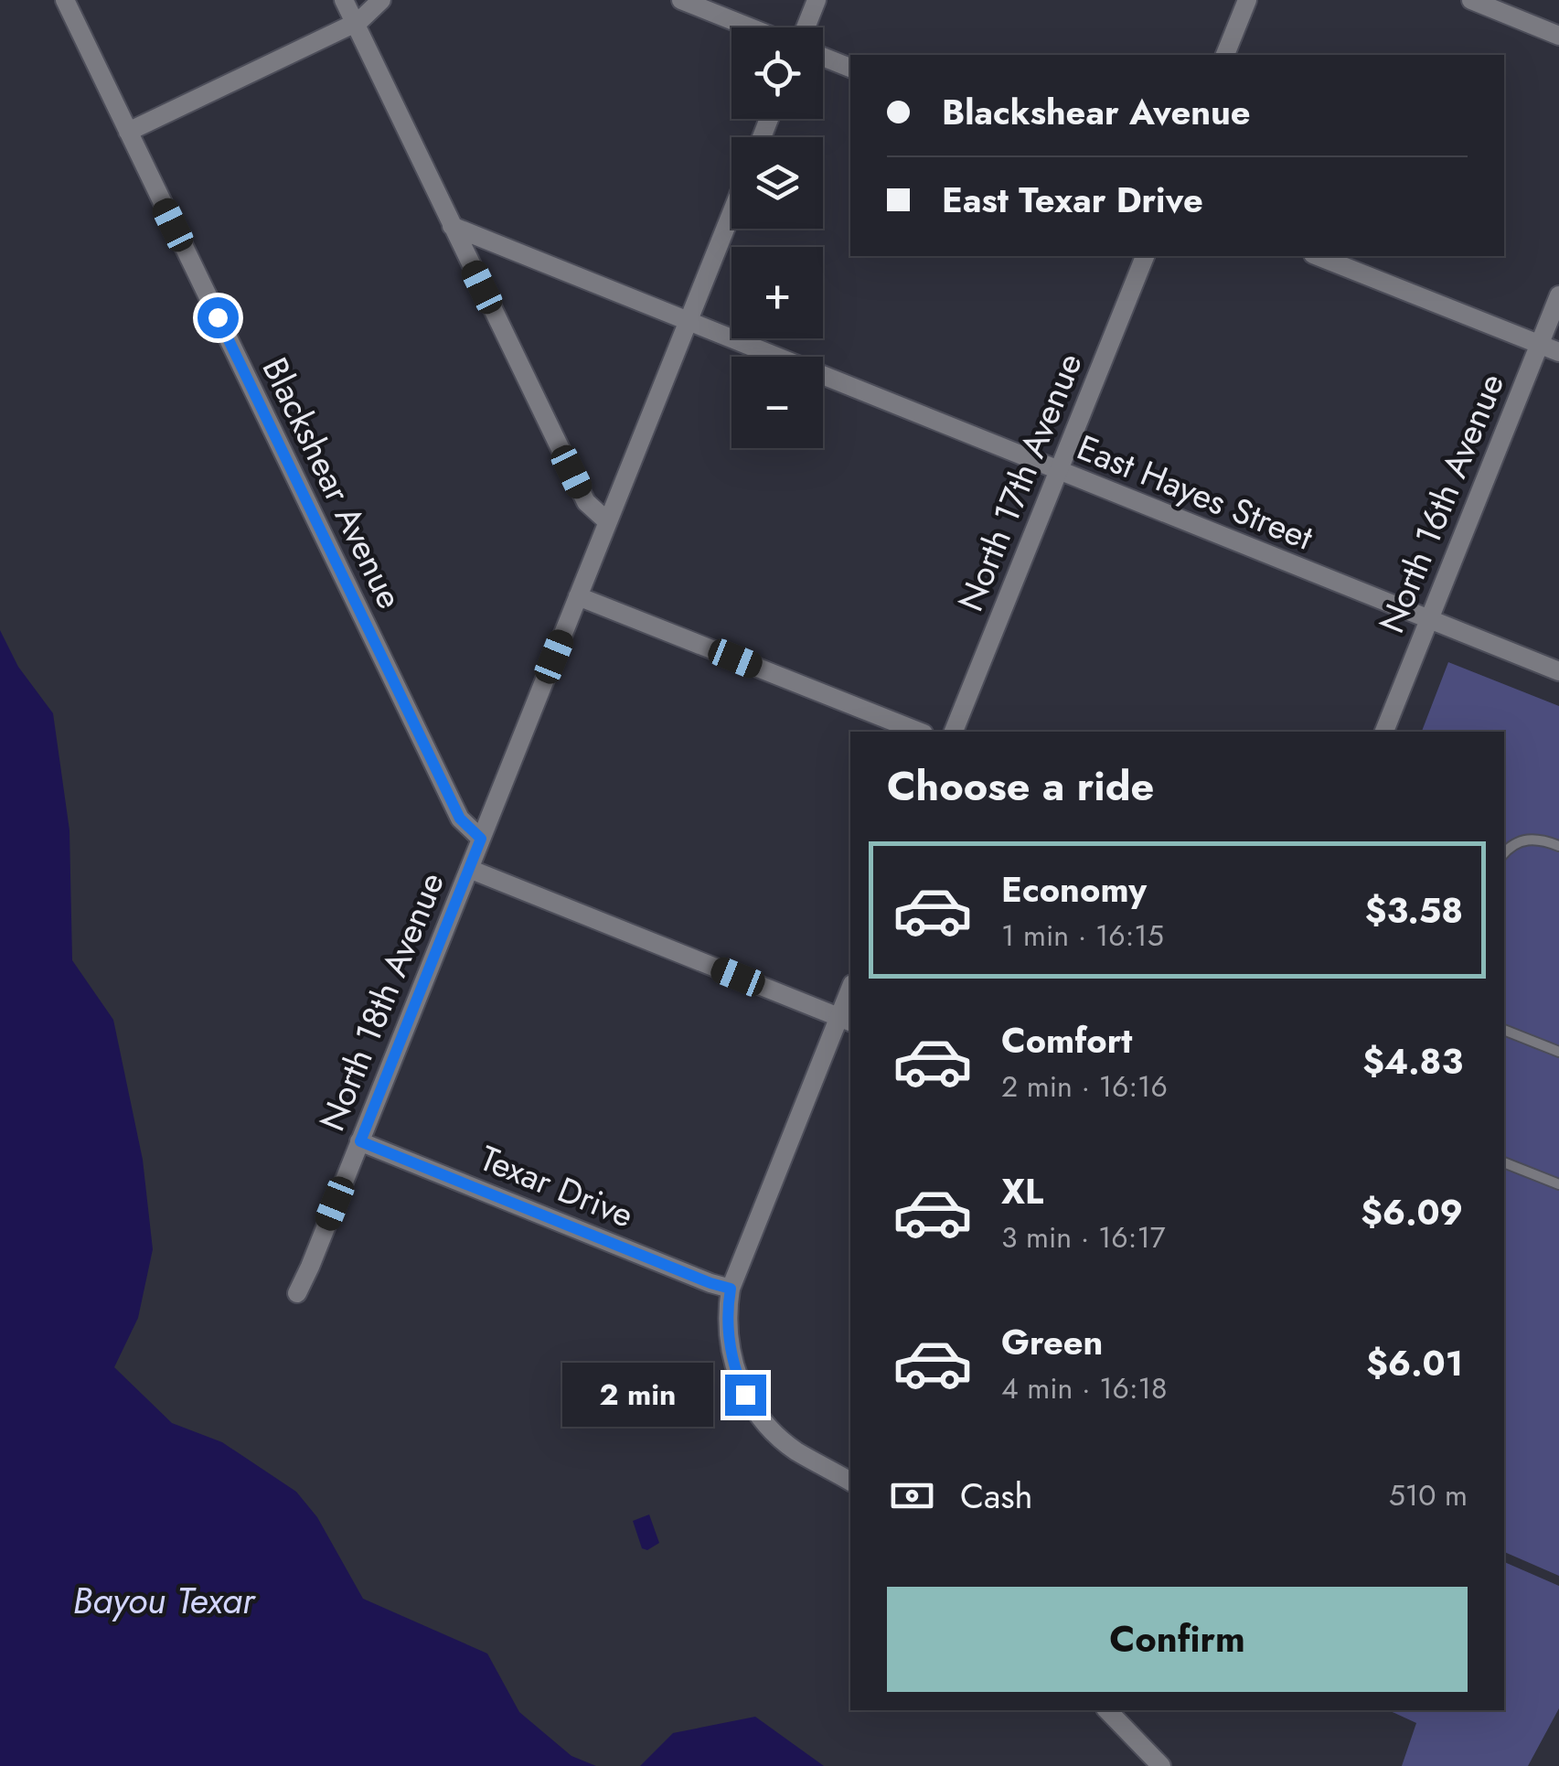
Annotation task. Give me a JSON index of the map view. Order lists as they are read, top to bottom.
{
  "streets": {
    "street": [
      "North 17th Avenue",
      "Blackshear Avenue",
      "East Hayes Street",
      "North 16th Avenue",
      "North 18th Avenue",
      "Texar Drive"
    ]
  },
  "crossings": [
    ["North 17th Avenue", "East Hayes Street"],
    ["Blackshear Avenue", "North 18th Avenue"],
    ["East Hayes Street", "North 16th Avenue"],
    ["East Hayes Street", "North 18th Avenue"],
    ["North 18th Avenue", "Texar Drive"]
  ],
  "water": ["Bayou Texar"],
  "page": {
    "map_buttons": ["+", "−"],
    "banner": ["Blackshear Avenue", "East Texar Drive"],
    "heading": "Choose a ride",
    "list": [
      {
        "name": "Economy",
        "note": "1 min · 16:15",
        "value": "$3.58"
      },
      {
        "name": "Comfort",
        "note": "2 min · 16:16",
        "value": "$4.83"
      },
      {
        "name": "XL",
        "note": "3 min · 16:17",
        "value": "$6.09"
      },
      {
        "name": "Green",
        "note": "4 min · 16:18",
        "value": "$6.01"
      }
    ],
    "bubble": "2 min",
    "pay": ["Cash", "510 m"],
    "buttons": "Confirm"
  }
}
